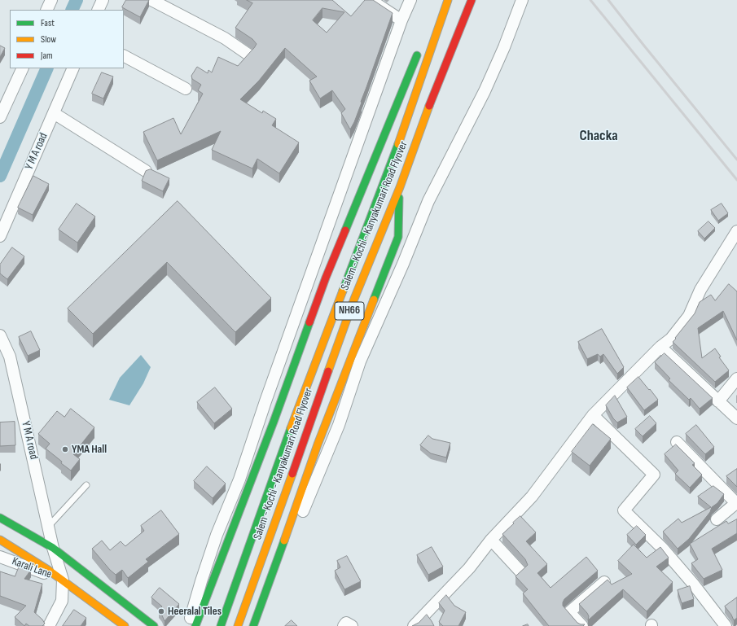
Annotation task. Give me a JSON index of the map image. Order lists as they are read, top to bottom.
{
  "streets": {
    "main road": ["Salem - Kochi - Kanyakumari Road Flyover", "NH66"],
    "street": ["Y M A road", "Karali Lane"]
  },
  "crossings": [
    ["Y M A road", "Karali Lane"]
  ],
  "districts": ["Chacka"],
  "places": ["YMA Hall", "Heeralal Tiles"],
  "legend": ["Fast", "Slow", "Jam"]
}
